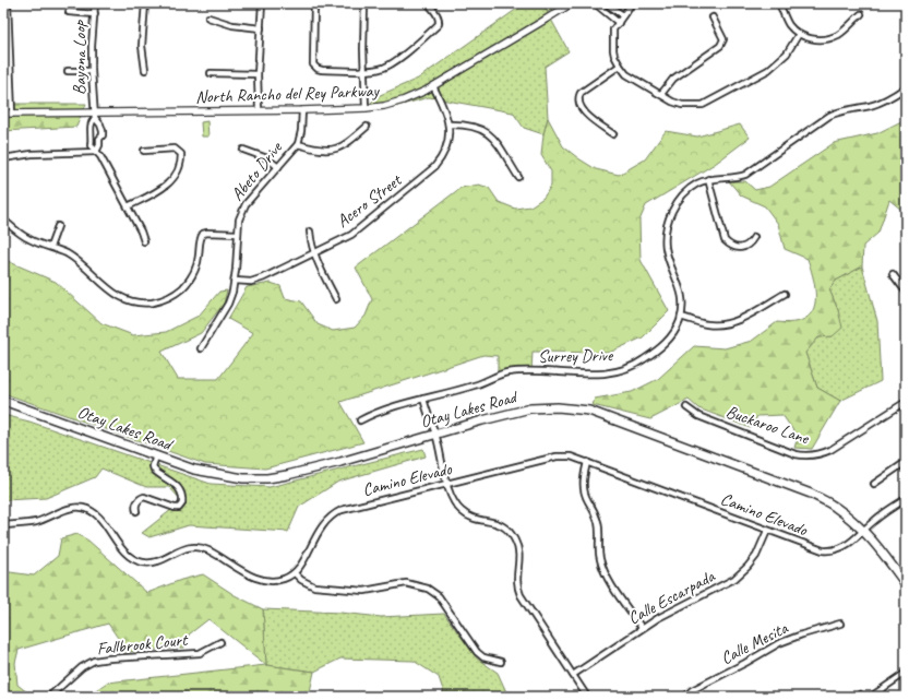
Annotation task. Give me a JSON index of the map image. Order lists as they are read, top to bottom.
{
  "streets": {
    "main road": ["Otay Lakes Road"],
    "street": [
      "Bayona Loop",
      "North Rancho del Rey Parkway",
      "Abeto Drive",
      "Acero Street",
      "Surrey Drive",
      "Buckaroo Lane",
      "Camino Elevado",
      "Calle Escarpada",
      "Calle Mesita",
      "Fallbrook Court"
    ]
  },
  "crossings": [
    ["Bayona Loop", "North Rancho del Rey Parkway"],
    ["North Rancho del Rey Parkway", "Abeto Drive"],
    ["North Rancho del Rey Parkway", "Acero Street"],
    ["Abeto Drive", "Acero Street"],
    ["Otay Lakes Road", "Camino Elevado"],
    ["Camino Elevado", "Calle Escarpada"]
  ]
}
